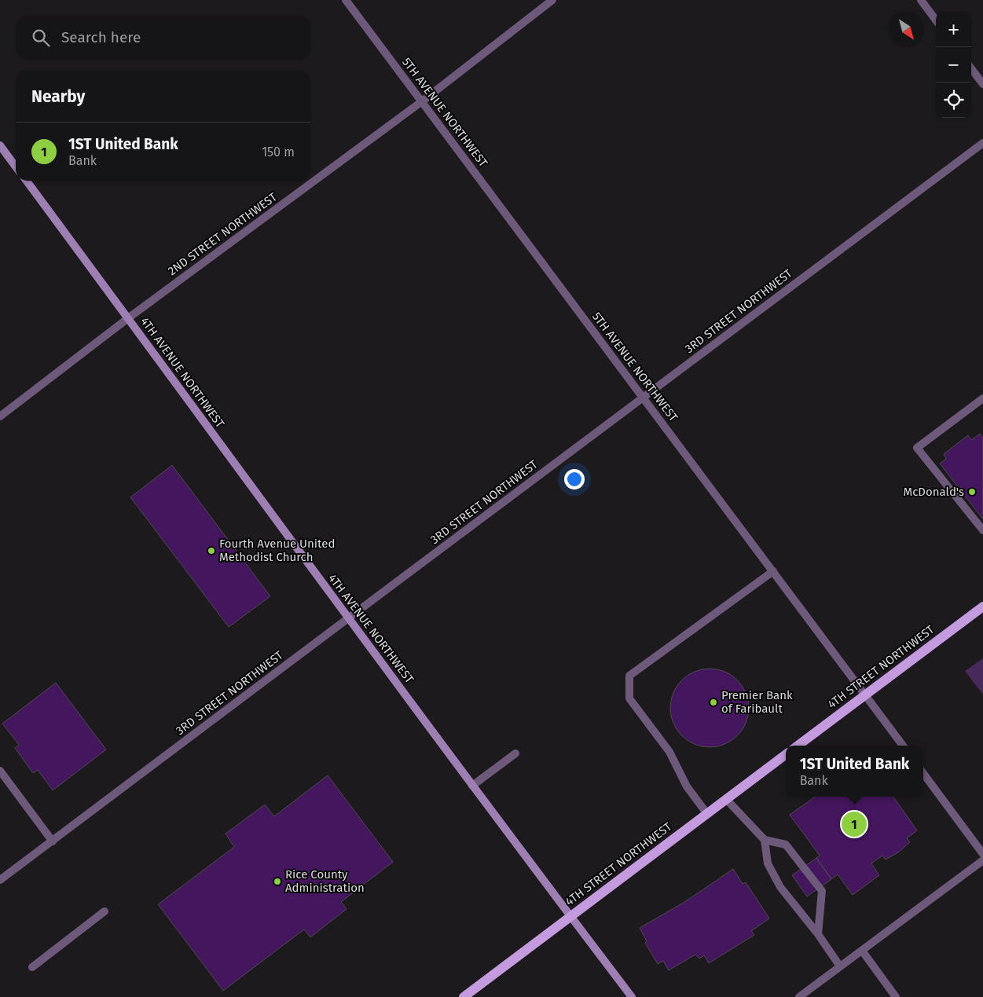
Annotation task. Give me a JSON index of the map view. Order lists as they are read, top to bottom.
{
  "streets": {
    "main road": ["4TH STREET NORTHWEST"],
    "street": [
      "5TH AVENUE NORTHWEST",
      "2ND STREET NORTHWEST",
      "3RD STREET NORTHWEST",
      "4TH AVENUE NORTHWEST"
    ]
  },
  "crossings": [
    ["5TH AVENUE NORTHWEST", "2ND STREET NORTHWEST"],
    ["5TH AVENUE NORTHWEST", "3RD STREET NORTHWEST"],
    ["5TH AVENUE NORTHWEST", "4TH STREET NORTHWEST"],
    ["2ND STREET NORTHWEST", "4TH AVENUE NORTHWEST"],
    ["3RD STREET NORTHWEST", "4TH AVENUE NORTHWEST"],
    ["4TH AVENUE NORTHWEST", "4TH STREET NORTHWEST"]
  ],
  "places": [
    "McDonald's",
    "Fourth Avenue United Methodist Church",
    "Premier Bank of Faribault",
    "Rice County Administration"
  ],
  "north": "bottom right",
  "page": {
    "map_buttons": ["+", "−"],
    "search": "Search here",
    "heading": "Nearby",
    "list": [
      {
        "mark": "1",
        "name": "1ST United Bank",
        "note": "Bank",
        "value": "150 m"
      }
    ],
    "popup": ["1ST United Bank", "Bank"],
    "pins": "1"
  }
}
